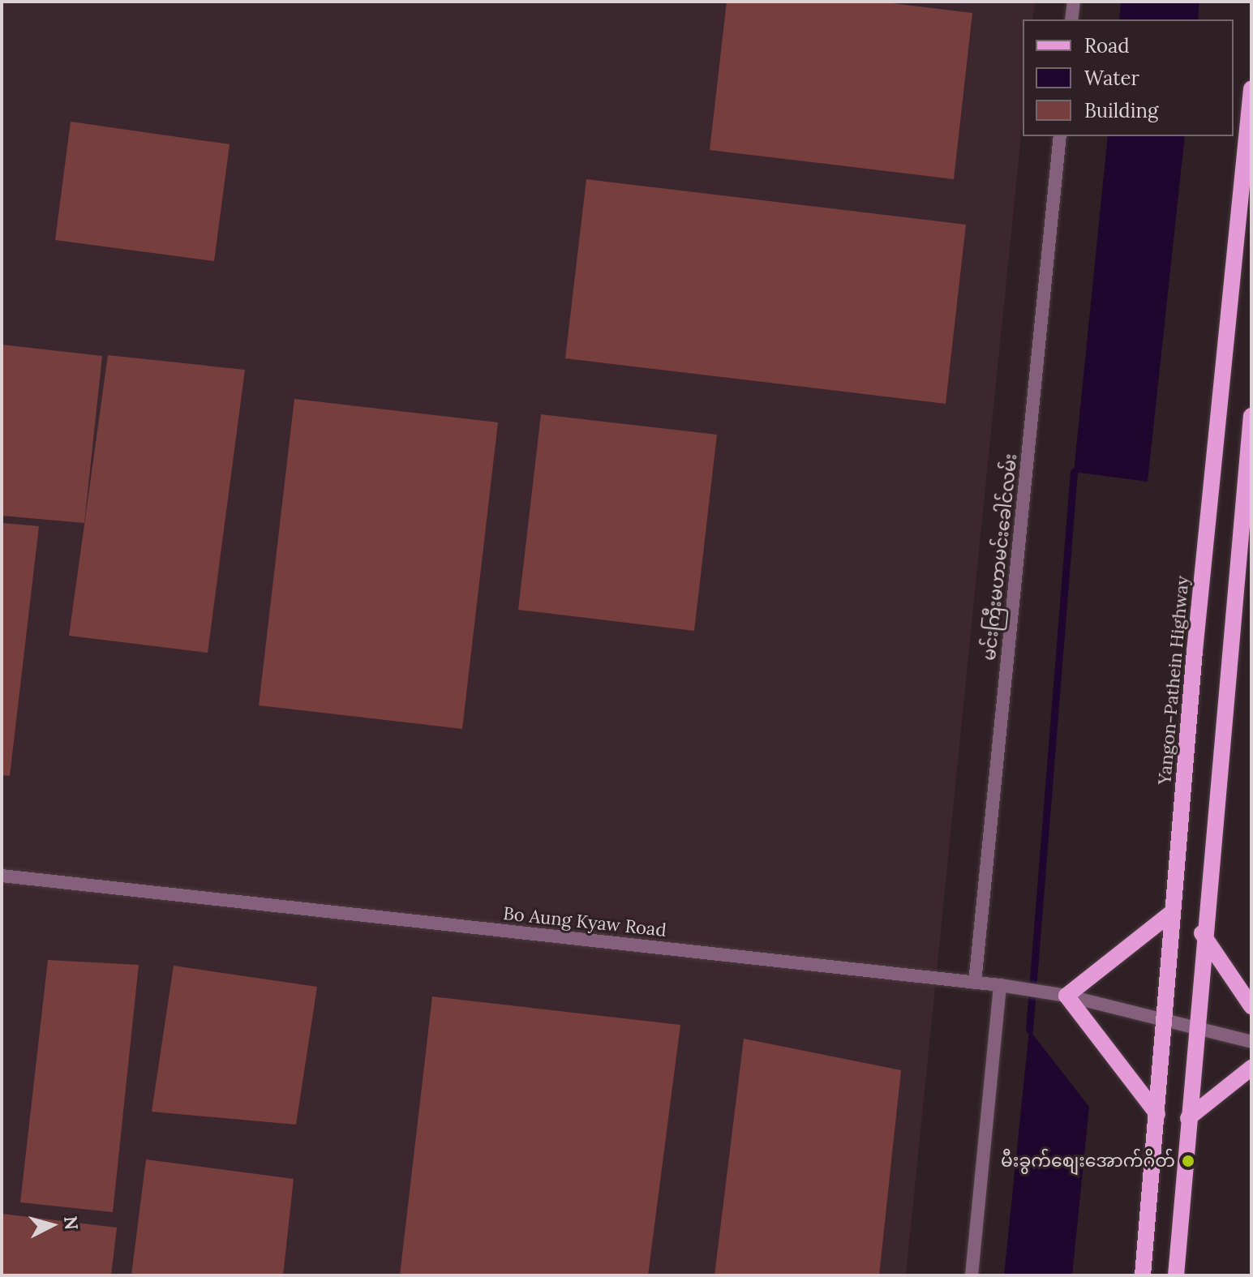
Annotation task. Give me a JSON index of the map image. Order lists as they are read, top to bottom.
{
  "streets": {
    "main road": ["Yangon-Pathein Highway"],
    "street": ["မင်းကြီးမဟာမင်းခေါင်လမ်း", "Bo Aung Kyaw Road"]
  },
  "crossings": [
    ["မင်းကြီးမဟာမင်းခေါင်လမ်း", "Bo Aung Kyaw Road"],
    ["Yangon-Pathein Highway", "Bo Aung Kyaw Road"]
  ],
  "places": ["မီးခွက်စျေးအောက်ဂိတ်"],
  "legend": ["Road", "Water", "Building"],
  "north": "right"
}
